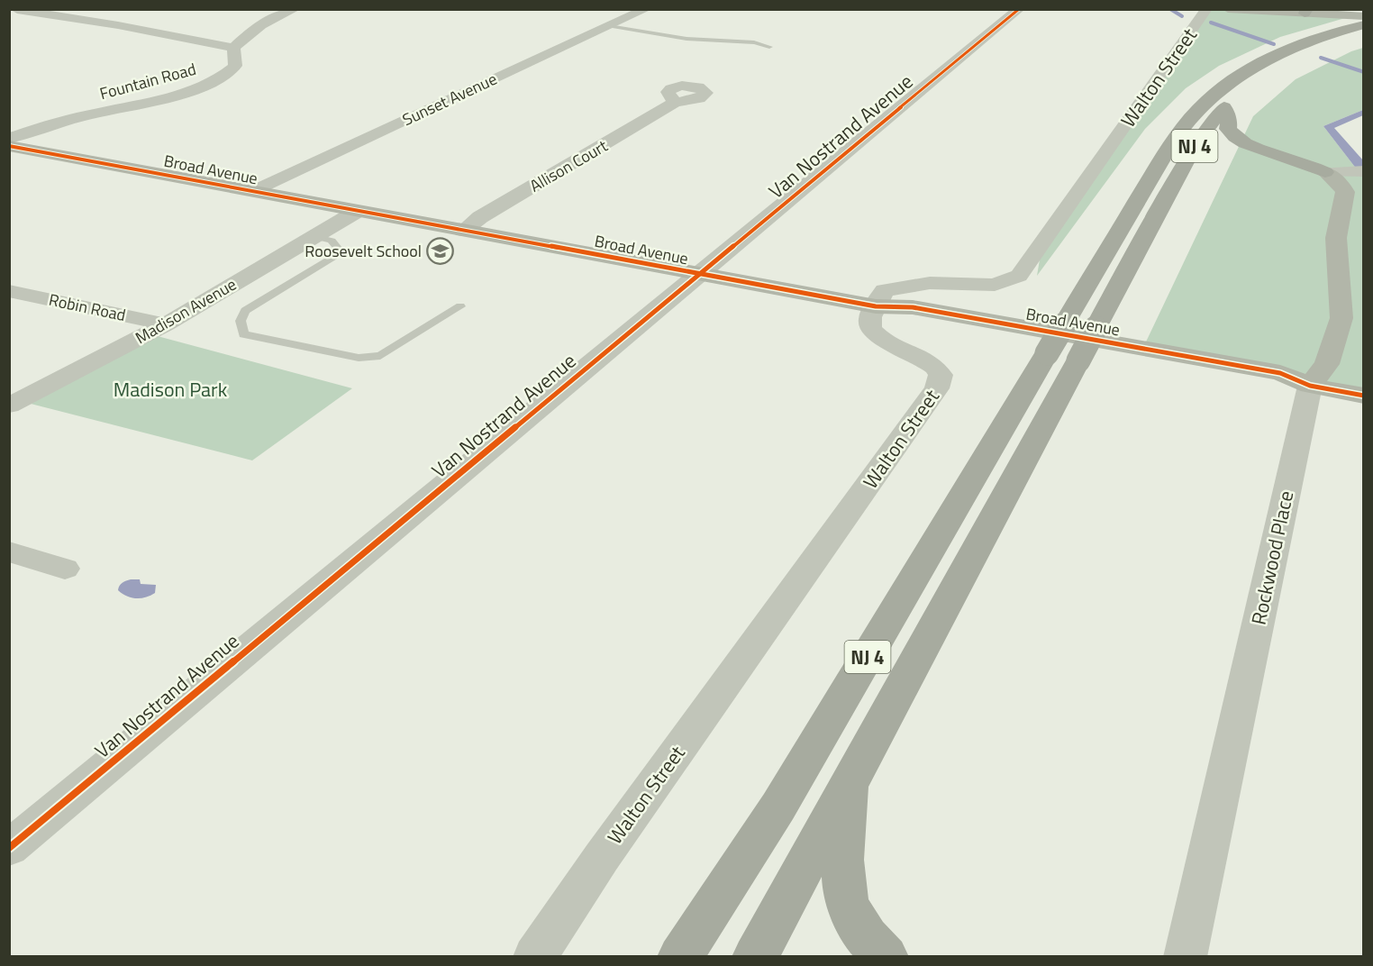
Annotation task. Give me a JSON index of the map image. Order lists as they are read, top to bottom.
{
  "streets": {
    "highway": ["NJ 4"],
    "street": [
      "Walton Street",
      "Fountain Road",
      "Sunset Avenue",
      "Van Nostrand Avenue",
      "Allison Court",
      "Broad Avenue",
      "Robin Road",
      "Madison Avenue",
      "Rockwood Place"
    ]
  },
  "crossings": [
    ["Walton Street", "Broad Avenue"],
    ["Sunset Avenue", "Broad Avenue"],
    ["Van Nostrand Avenue", "Broad Avenue"],
    ["Allison Court", "Broad Avenue"],
    ["Broad Avenue", "Madison Avenue"],
    ["Broad Avenue", "Rockwood Place"],
    ["Robin Road", "Madison Avenue"]
  ],
  "parks": ["Madison Park"],
  "places": {
    "school or university": ["Roosevelt School"]
  }
}
